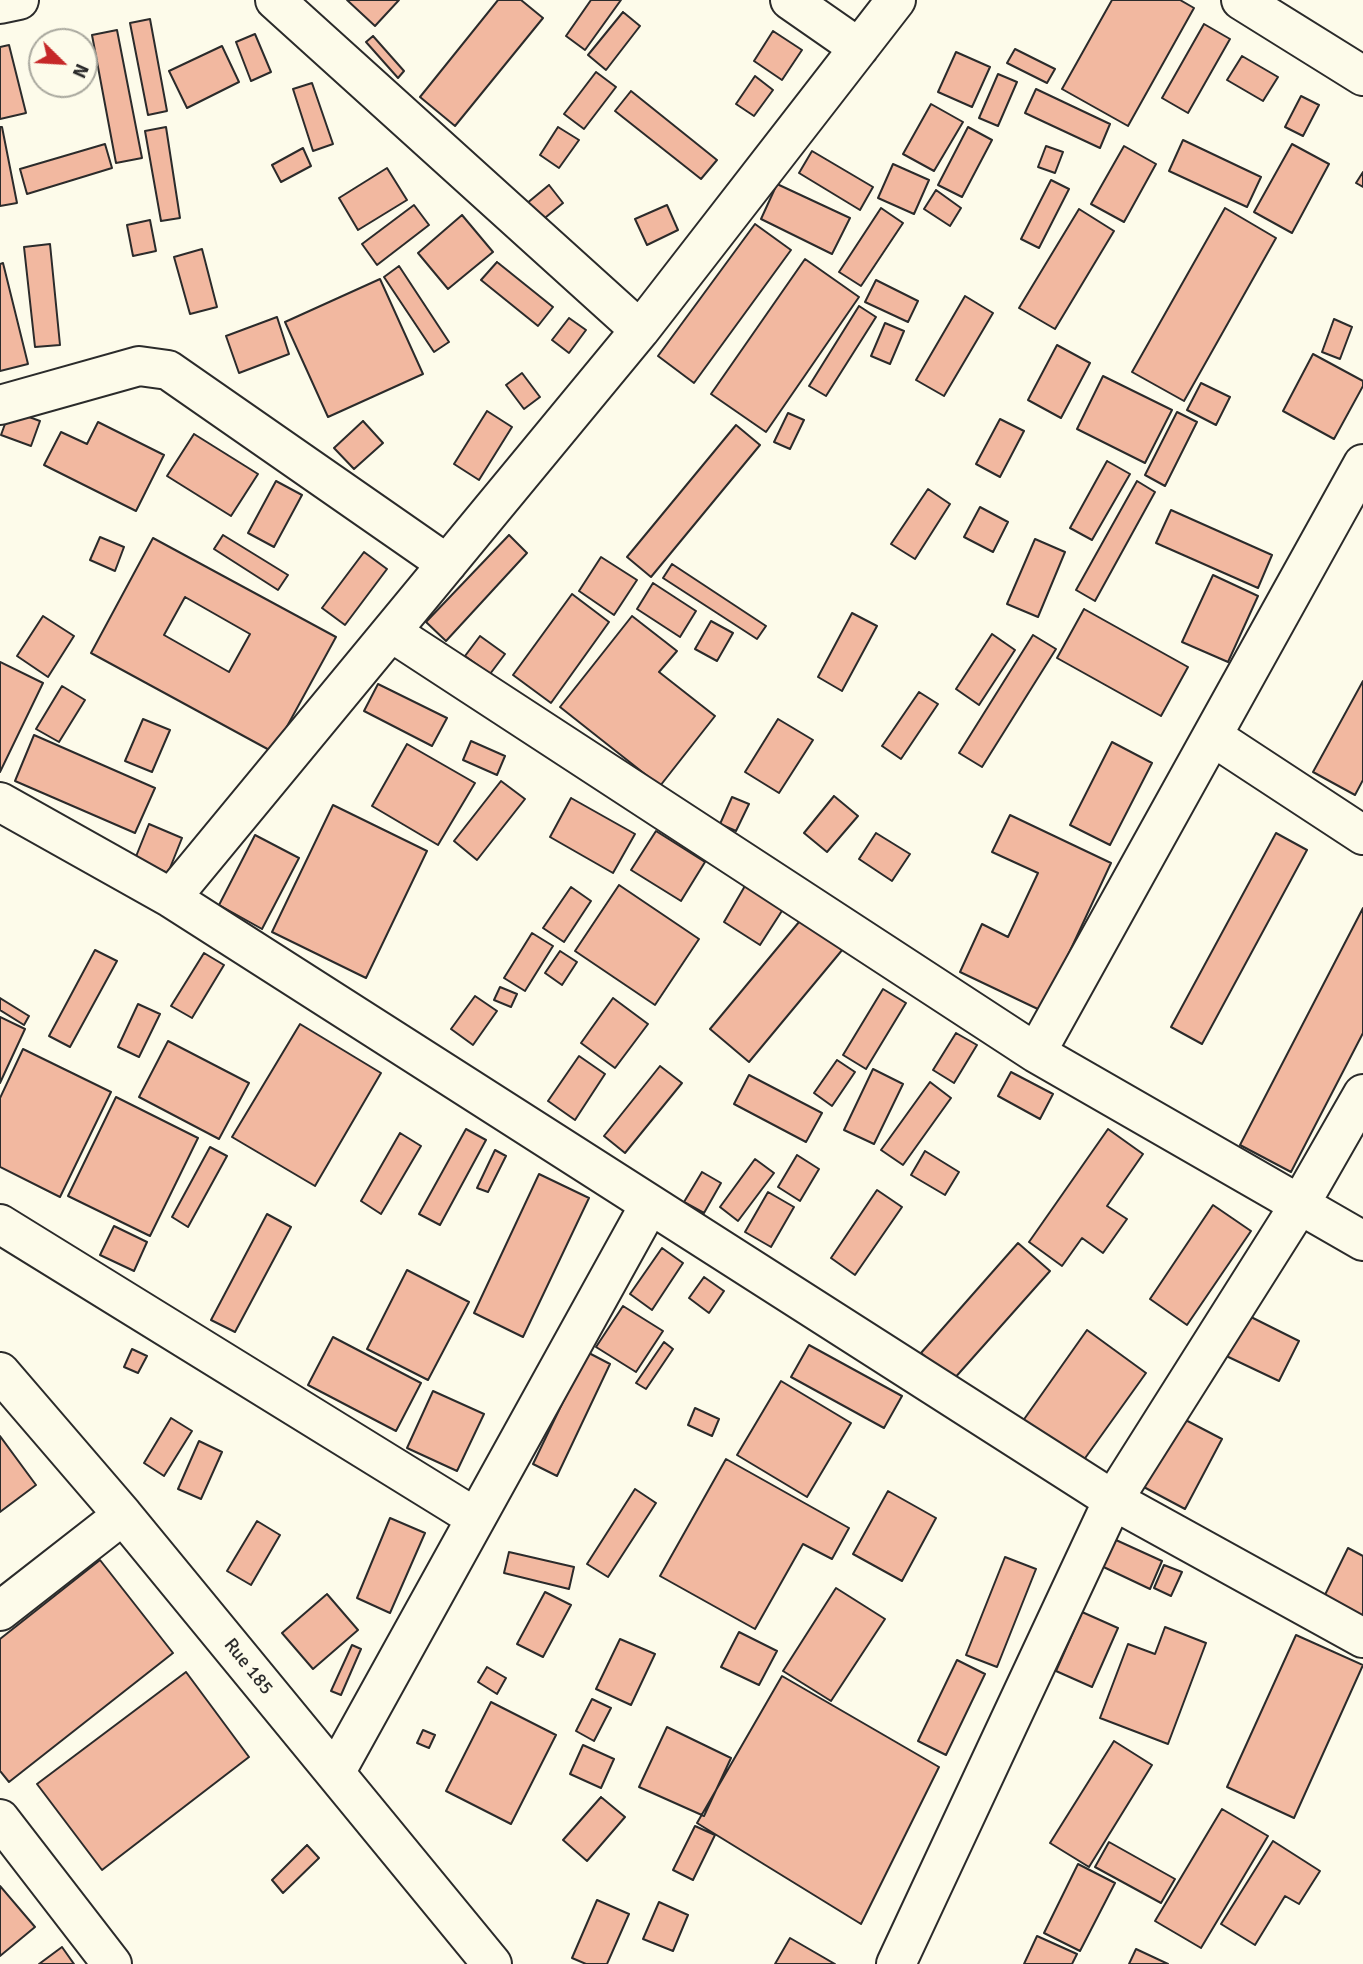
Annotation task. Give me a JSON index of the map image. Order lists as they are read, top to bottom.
{
  "streets": {
    "street": ["Rue 185"]
  },
  "north": "bottom right"
}
